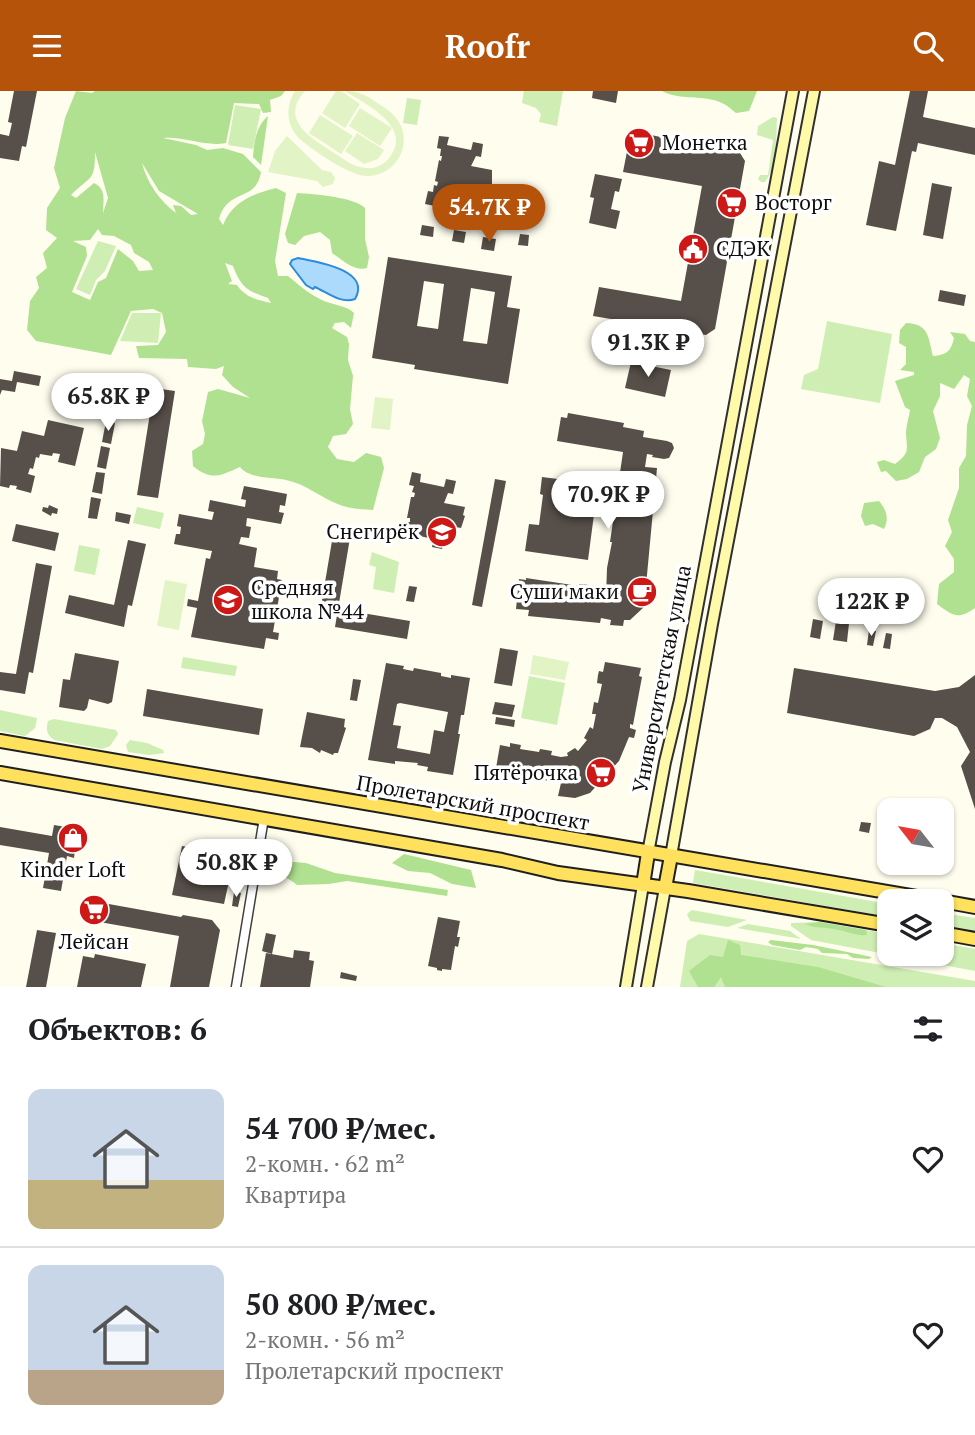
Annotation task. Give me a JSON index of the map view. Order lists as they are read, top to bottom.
{
  "streets": {
    "main road": ["Университетская улица", "Пролетарский проспект"]
  },
  "crossings": [
    ["Университетская улица", "Пролетарский проспект"]
  ],
  "places": {
    "supermarket": [
      "Монетка",
      "Восторг",
      "Пятёрочка",
      "Лейсан"
    ],
    "public building": ["СДЭК"],
    "school or university": ["Снегирёк", "Средняя школа №44"],
    "cafe": ["Суши маки"],
    "shop": ["Kinder Loft"]
  },
  "north": "top left",
  "page": {
    "header": "Roofr",
    "price": [
      "54.7K ₽",
      "91.3K ₽",
      "65.8K ₽",
      "70.9K ₽",
      "122K ₽",
      "50.8K ₽"
    ],
    "heading": "Объектов: 6",
    "list": [
      {
        "name": "54 700 ₽/мес.",
        "note": "2-комн. · 62 m² · Квартира"
      },
      {
        "name": "50 800 ₽/мес.",
        "note": "2-комн. · 56 m² · Пролетарский проспект"
      }
    ]
  }
}
